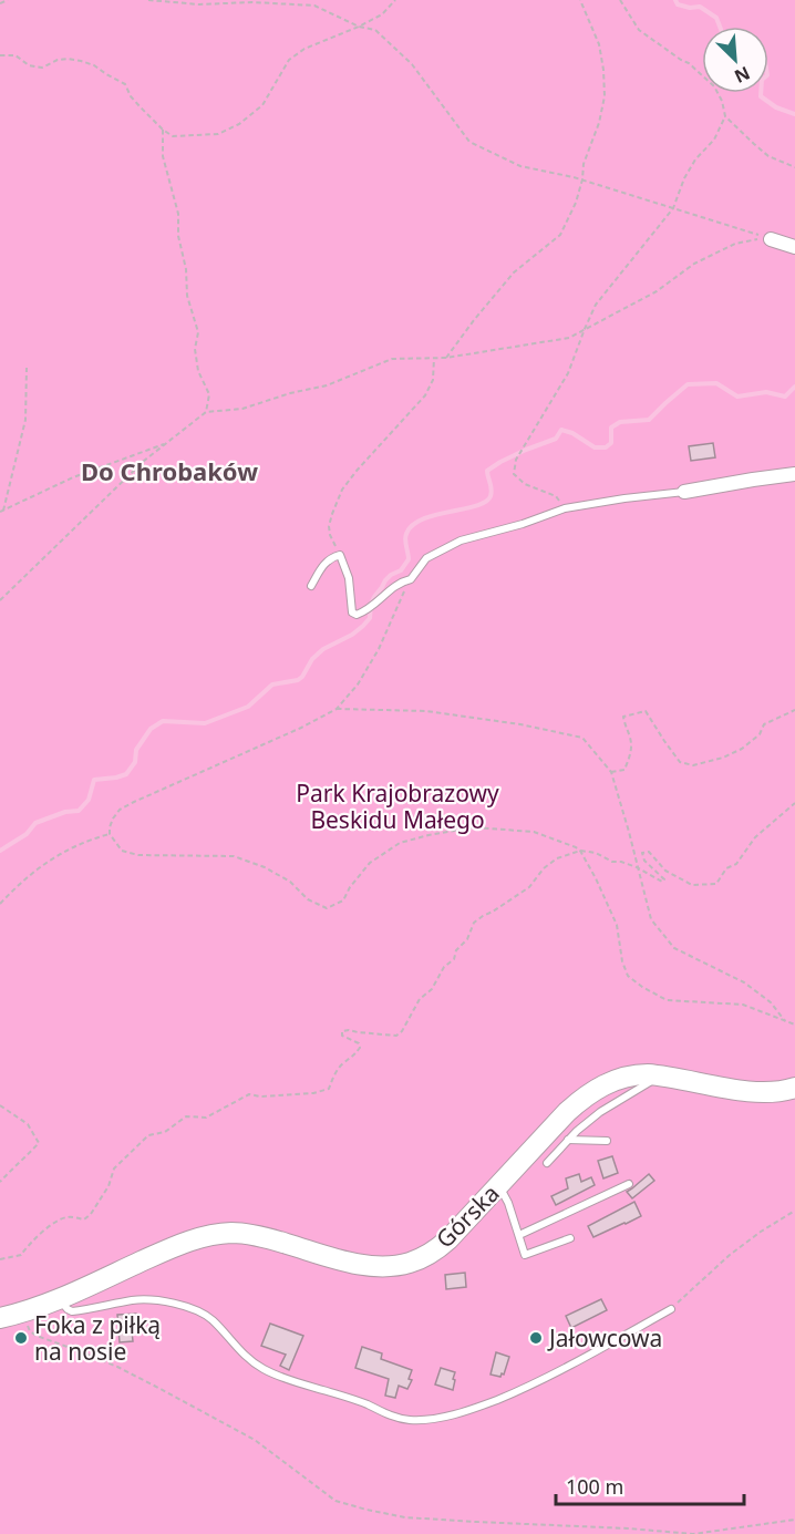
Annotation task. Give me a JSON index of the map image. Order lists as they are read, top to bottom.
{
  "streets": {
    "street": ["Górska"]
  },
  "districts": ["Do Chrobaków"],
  "parks": ["Park Krajobrazowy Beskidu Małego"],
  "places": ["Foka z piłką na nosie", "Jałowcowa"],
  "scale_bar": "100 m",
  "north": "bottom right"
}
